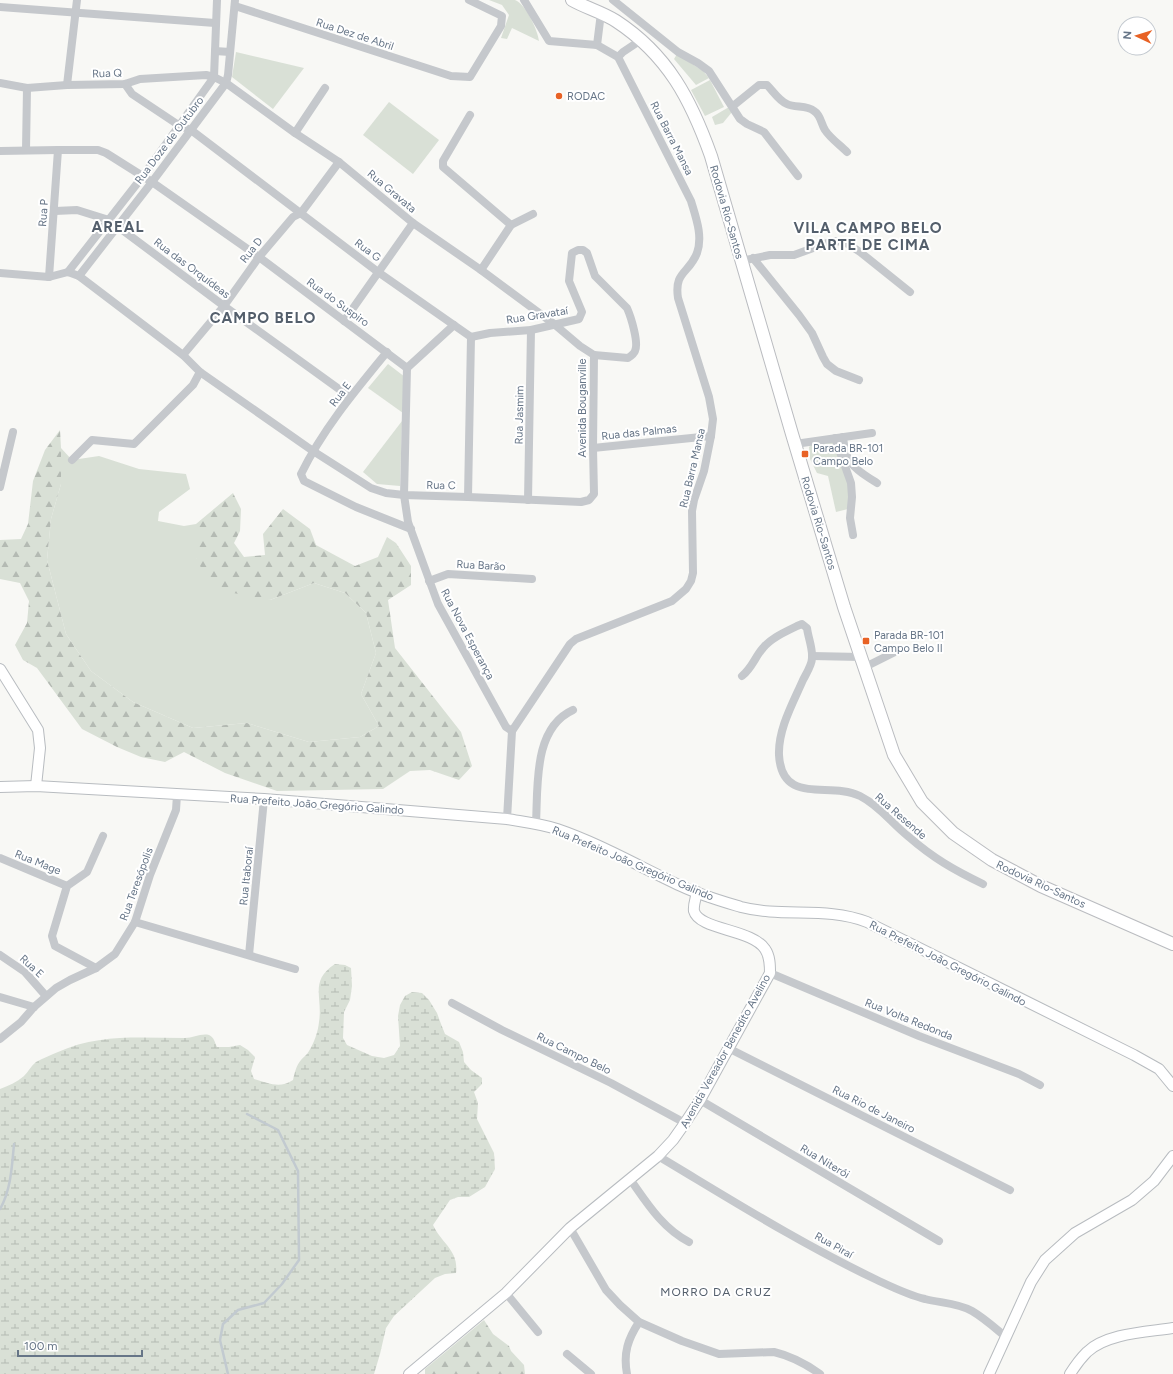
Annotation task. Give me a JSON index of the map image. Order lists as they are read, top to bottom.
{
  "streets": {
    "highway": ["Rodovia Rio-Santos"],
    "main road": ["Rua Prefeito João Gregório Galindo", "Avenida Vereador Benedito Avelino"],
    "street": [
      "Rua Dez de Abril",
      "Rua Q",
      "Rua Barra Mansa",
      "Rua Doze de Outubro",
      "Rua Gravata",
      "Rua P",
      "Rua D",
      "Rua G",
      "Rua das Orquídeas",
      "Rua do Suspiro",
      "Rua Gravataí",
      "Rua E",
      "Avenida Bouganville",
      "Rua Jasmim",
      "Rua das Palmas",
      "Rua C",
      "Rua Barão",
      "Rua Nova Esperança",
      "Rua Resende",
      "Rua Mage",
      "Rua Itaboraí",
      "Rua Teresópolis",
      "Rua Volta Redonda",
      "Rua Campo Belo",
      "Rua Rio de Janeiro",
      "Rua Niterói",
      "Rua Piraí"
    ]
  },
  "crossings": [
    ["Rua Dez de Abril", "Rua Doze de Outubro"],
    ["Rua Q", "Rua Doze de Outubro"],
    ["Rua Q", "Rua Gravata"],
    ["Rua Q", "Rua G"],
    ["Rua Barra Mansa", "Rua das Palmas"],
    ["Rua Barra Mansa", "Rua Nova Esperança"],
    ["Rua Doze de Outubro", "Rua Gravata"],
    ["Rua Doze de Outubro", "Rua G"],
    ["Rua Doze de Outubro", "Rua das Orquídeas"],
    ["Rua Doze de Outubro", "Rua do Suspiro"],
    ["Rua Gravata", "Rua D"],
    ["Rua Gravata", "Rua Gravataí"],
    ["Rua Gravata", "Avenida Bouganville"],
    ["Rua D", "Rua G"],
    ["Rua D", "Rua das Orquídeas"],
    ["Rua D", "Rua do Suspiro"],
    ["Rua G", "Rua Gravataí"],
    ["Rua das Orquídeas", "Rua E"],
    ["Rua do Suspiro", "Rua E"],
    ["Rua Gravataí", "Avenida Bouganville"],
    ["Rua Gravataí", "Rua Jasmim"],
    ["Rua E", "Rua C"],
    ["Rua E", "Rua Nova Esperança"],
    ["Rua E", "Rua Teresópolis"],
    ["Avenida Bouganville", "Rua das Palmas"],
    ["Avenida Bouganville", "Rua C"],
    ["Rua Jasmim", "Rua C"],
    ["Rua C", "Rua Nova Esperança"],
    ["Rua Barão", "Rua Nova Esperança"],
    ["Rua Prefeito João Gregório Galindo", "Rua Itaboraí"],
    ["Rua Prefeito João Gregório Galindo", "Rua Teresópolis"],
    ["Rua Prefeito João Gregório Galindo", "Avenida Vereador Benedito Avelino"],
    ["Rua Volta Redonda", "Avenida Vereador Benedito Avelino"],
    ["Avenida Vereador Benedito Avelino", "Rua Campo Belo"],
    ["Avenida Vereador Benedito Avelino", "Rua Rio de Janeiro"],
    ["Avenida Vereador Benedito Avelino", "Rua Niterói"],
    ["Avenida Vereador Benedito Avelino", "Rua Piraí"]
  ],
  "districts": [
    "AREAL",
    "VILA CAMPO BELO PARTE DE CIMA",
    "CAMPO BELO",
    "MORRO DA CRUZ"
  ],
  "places": {
    "other": ["RODAC"],
    "transit": ["Parada BR-101 Campo Belo", "Parada BR-101 Campo Belo II"]
  },
  "scale_bar": "100 m",
  "north": "left"
}
